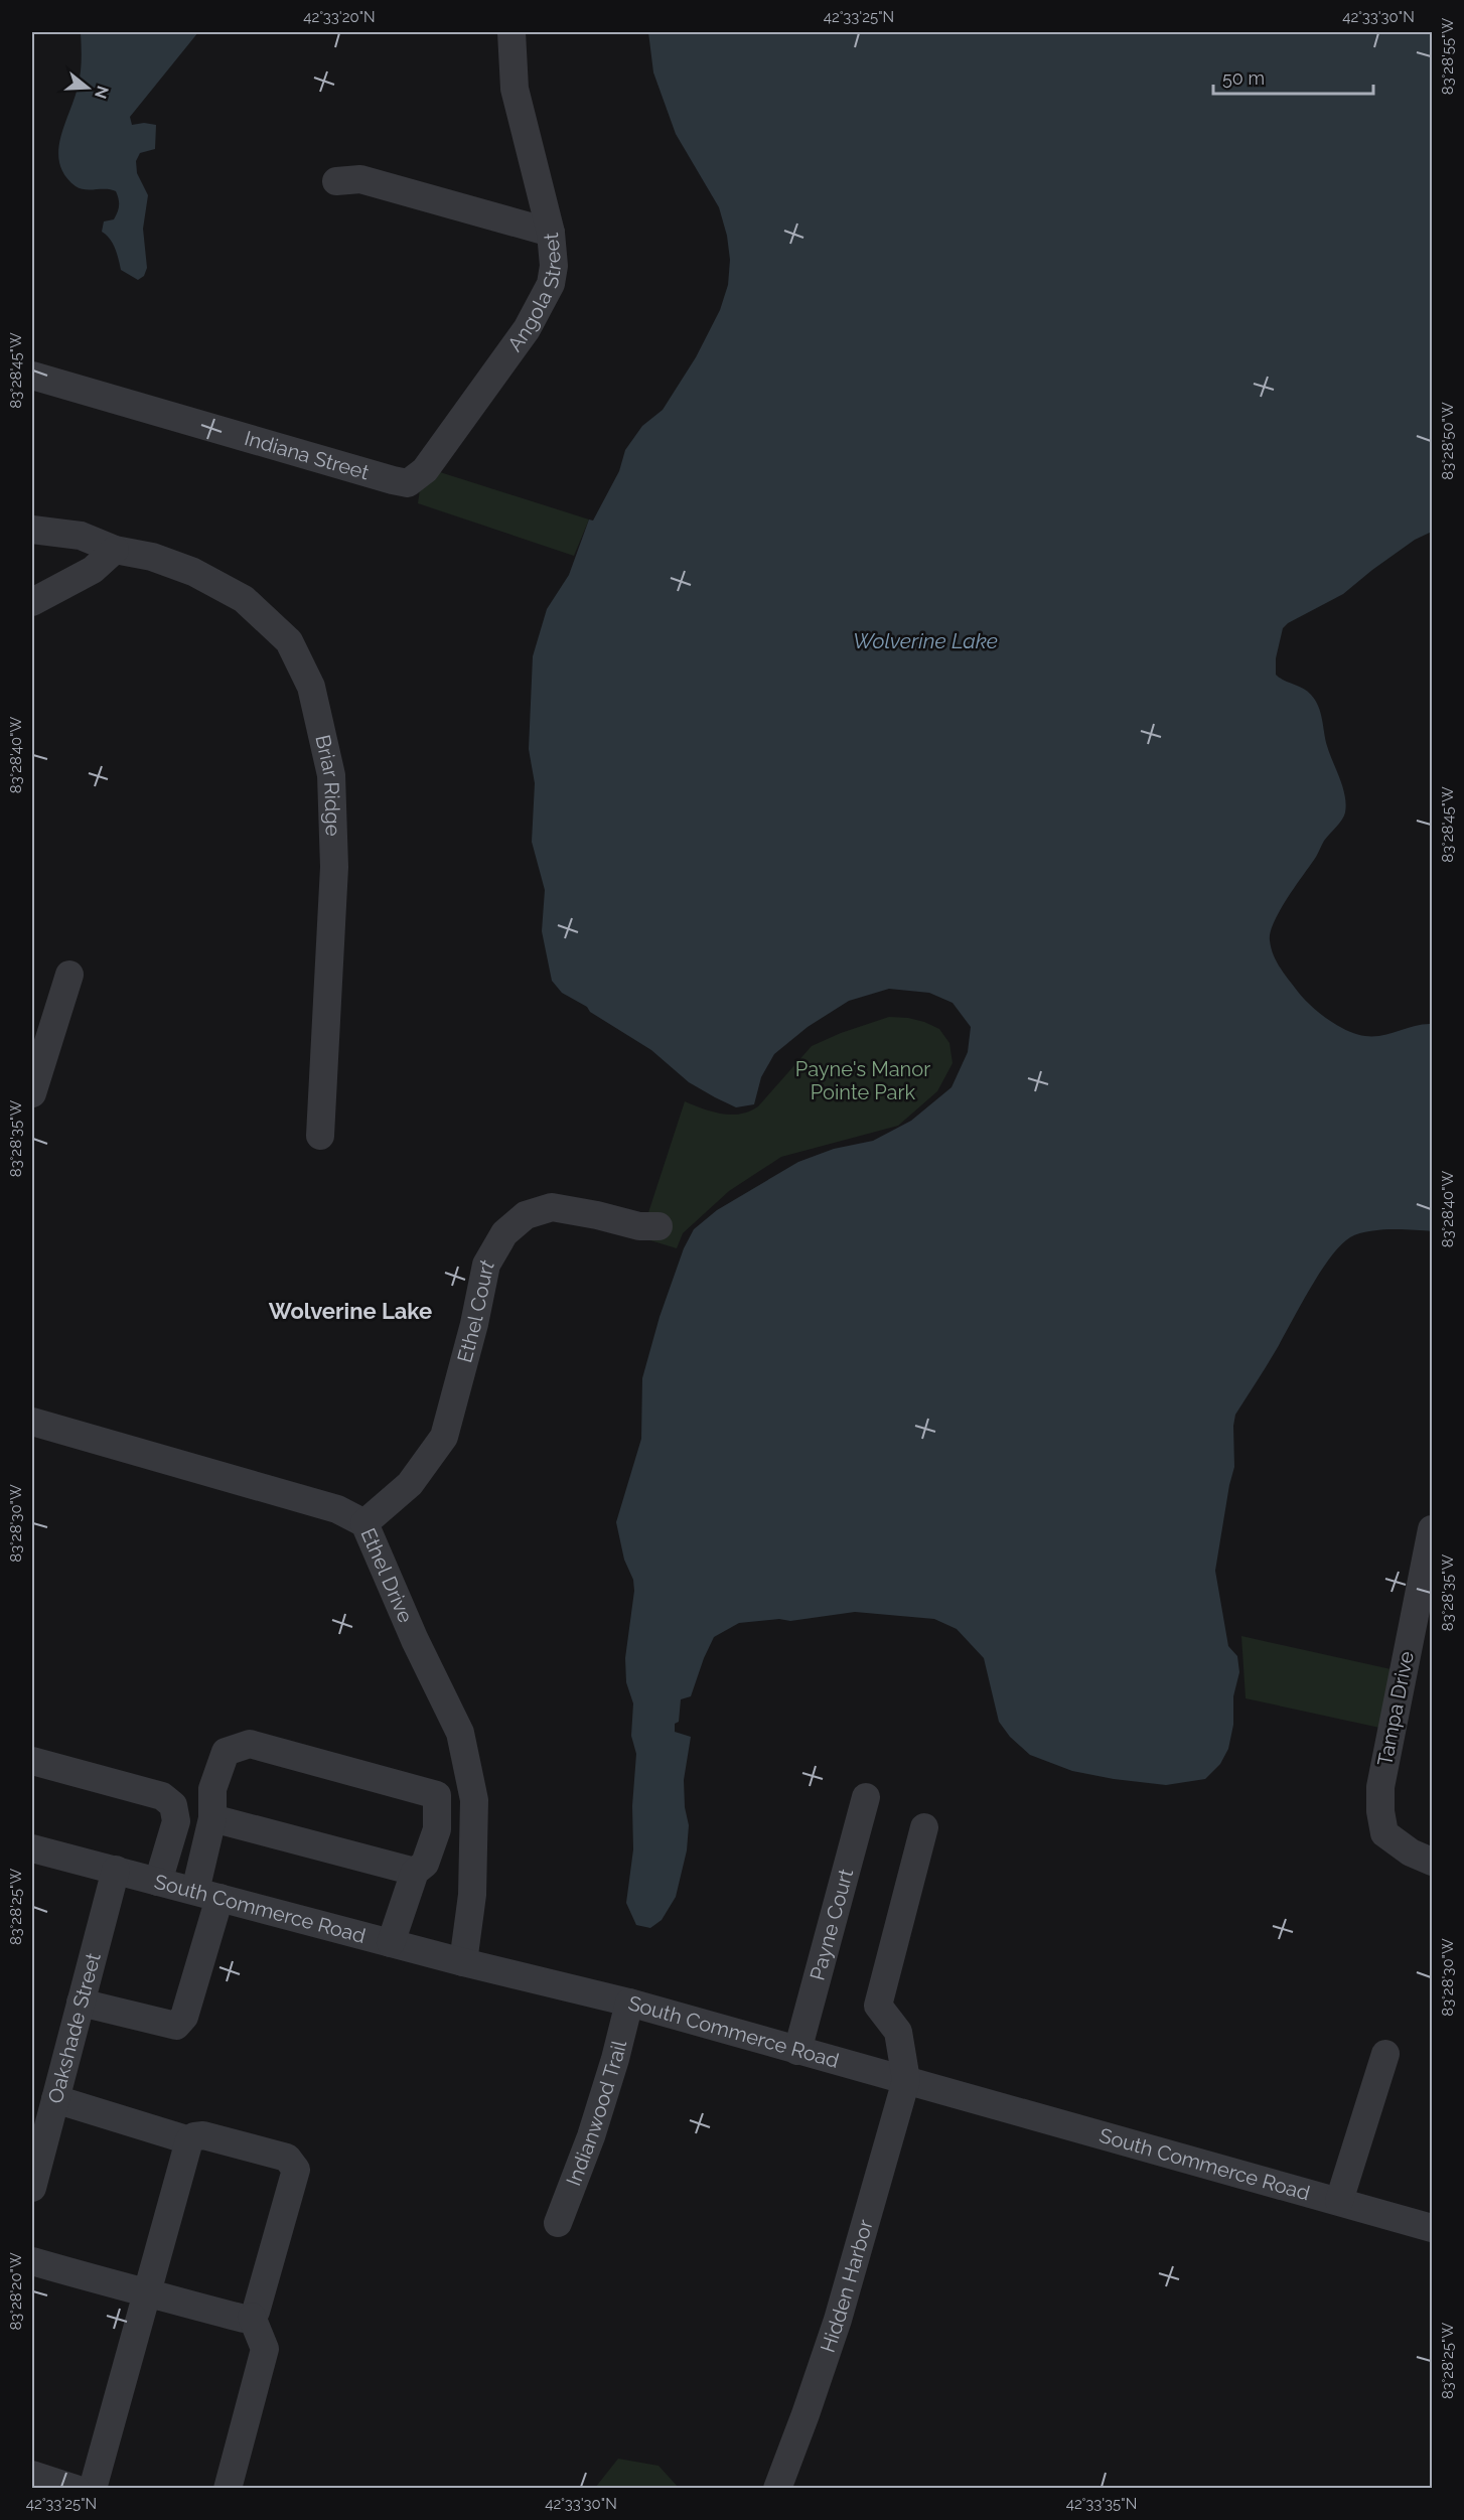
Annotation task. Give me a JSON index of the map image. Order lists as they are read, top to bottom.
{
  "streets": {
    "street": [
      "Angola Street",
      "Indiana Street",
      "Briar Ridge",
      "Ethel Court",
      "Ethel Drive",
      "Tampa Drive",
      "South Commerce Road",
      "Payne Court",
      "Oakshade Street",
      "Indianwood Trail",
      "Hidden Harbor"
    ]
  },
  "crossings": [
    ["Angola Street", "Indiana Street"],
    ["Ethel Court", "Ethel Drive"],
    ["Ethel Drive", "South Commerce Road"],
    ["South Commerce Road", "Payne Court"],
    ["South Commerce Road", "Oakshade Street"],
    ["South Commerce Road", "Indianwood Trail"],
    ["South Commerce Road", "Hidden Harbor"]
  ],
  "districts": ["Wolverine Lake"],
  "water": ["Wolverine Lake"],
  "parks": ["Payne's Manor Pointe Park"],
  "scale_bar": "50 m",
  "north": "right",
  "coordinates": [
    "42°33'20\"N",
    "42°33'25\"N",
    "42°33'30\"N",
    "83°28'55\"W",
    "83°28'45\"W",
    "83°28'50\"W",
    "83°28'40\"W",
    "83°28'35\"W",
    "83°28'30\"W",
    "83°28'25\"W",
    "83°28'20\"W",
    "42°33'35\"N"
  ]
}
